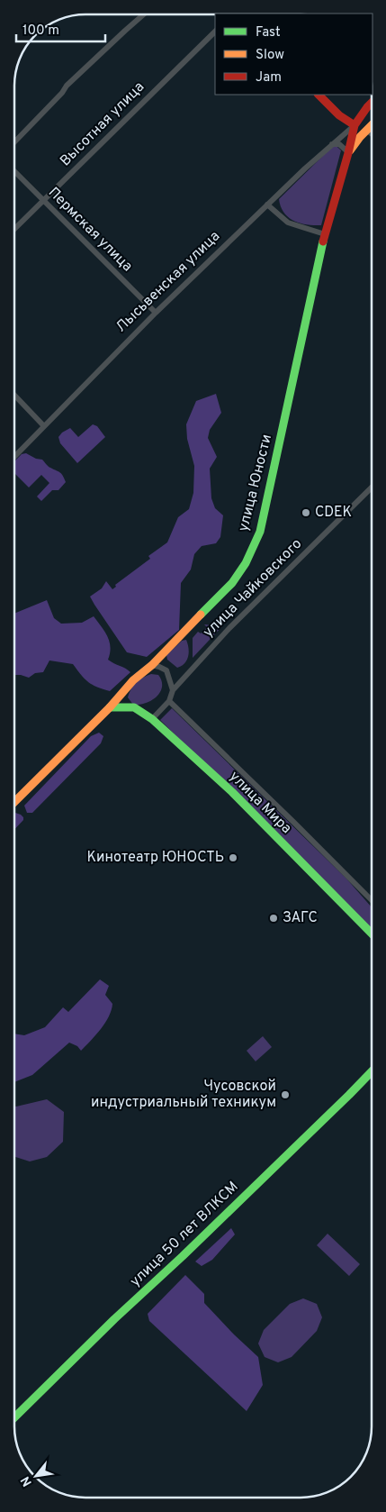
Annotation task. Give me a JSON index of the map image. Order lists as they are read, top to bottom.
{
  "streets": {
    "street": [
      "Высотная улица",
      "Пермская улица",
      "Лысьвенская улица",
      "улица Юности",
      "улица Чайковского",
      "улица Мира",
      "улица 50 лет ВЛКСМ"
    ]
  },
  "crossings": [
    ["Высотная улица", "Пермская улица"],
    ["Пермская улица", "Лысьвенская улица"],
    ["Лысьвенская улица", "улица Юности"],
    ["улица Юности", "улица Мира"],
    ["улица Чайковского", "улица Мира"]
  ],
  "places": [
    "CDEK",
    "Кинотеатр ЮНОСТЬ",
    "ЗАГС",
    "Чусовской индустриальный техникум"
  ],
  "legend": ["Fast", "Slow", "Jam"],
  "scale_bar": "100 m",
  "north": "bottom left"
}
